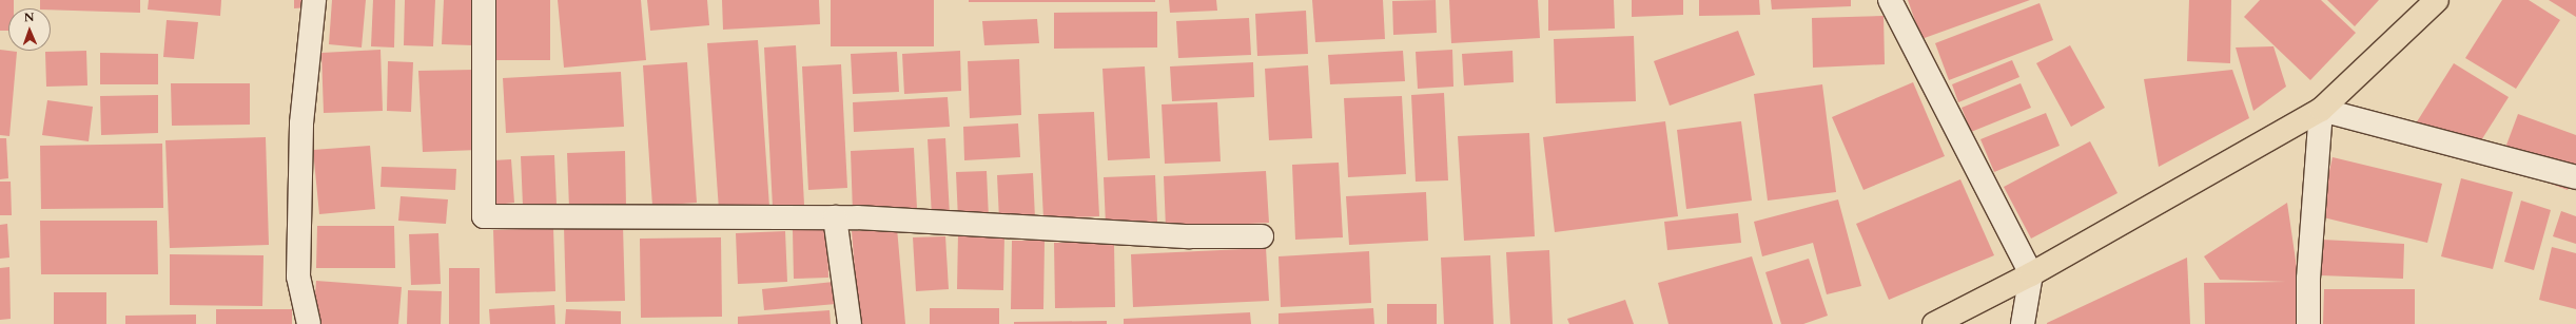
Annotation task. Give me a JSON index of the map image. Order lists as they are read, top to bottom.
{
  "north": "top"
}
